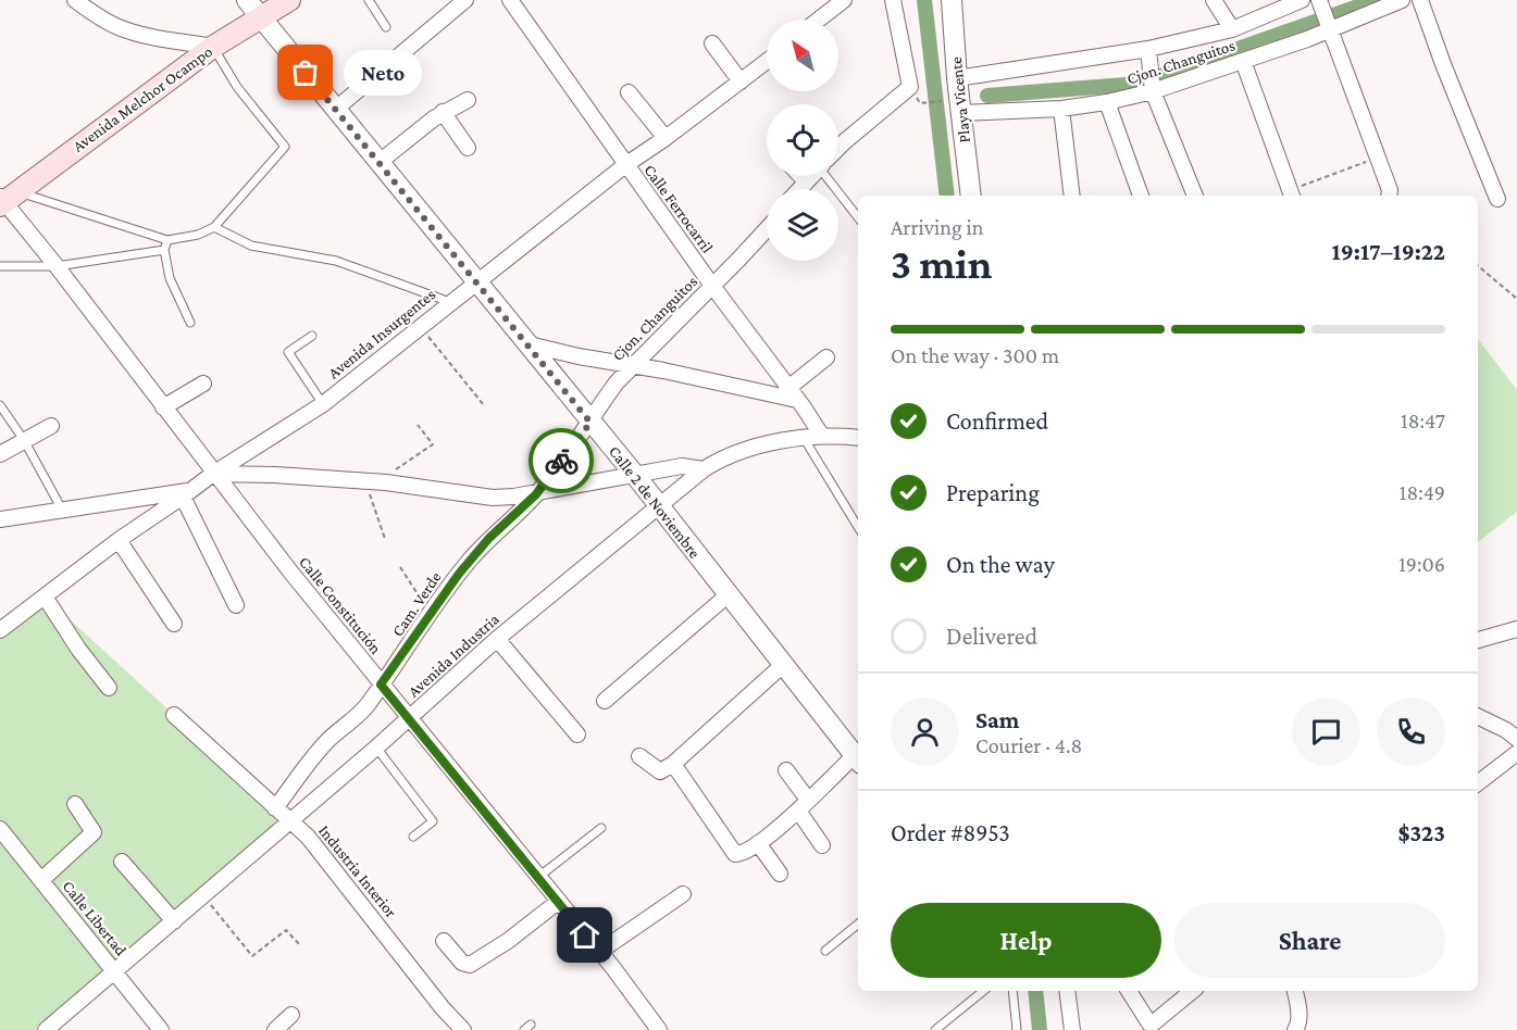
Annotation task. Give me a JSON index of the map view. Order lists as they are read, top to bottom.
{
  "streets": {
    "main road": ["Avenida Melchor Ocampo"],
    "street": [
      "Cjon. Changuitos",
      "Playa Vicente",
      "Calle Ferrocarril",
      "Avenida Insurgentes",
      "Calle 2 de Noviembre",
      "Cam. Verde",
      "Calle Constitución",
      "Avenida Industria",
      "Industria Interior",
      "Calle Libertad"
    ]
  },
  "crossings": [
    ["Cjon. Changuitos", "Playa Vicente"],
    ["Cjon. Changuitos", "Calle Ferrocarril"],
    ["Cjon. Changuitos", "Calle 2 de Noviembre"],
    ["Cjon. Changuitos", "Cam. Verde"],
    ["Avenida Melchor Ocampo", "Calle 2 de Noviembre"],
    ["Avenida Melchor Ocampo", "Calle Constitución"],
    ["Calle Ferrocarril", "Avenida Insurgentes"],
    ["Calle Ferrocarril", "Avenida Industria"],
    ["Avenida Insurgentes", "Calle 2 de Noviembre"],
    ["Avenida Insurgentes", "Calle Constitución"],
    ["Calle 2 de Noviembre", "Cam. Verde"],
    ["Calle 2 de Noviembre", "Avenida Industria"],
    ["Cam. Verde", "Calle Constitución"],
    ["Cam. Verde", "Industria Interior"],
    ["Calle Constitución", "Avenida Industria"],
    ["Avenida Industria", "Industria Interior"],
    ["Avenida Industria", "Calle Libertad"]
  ],
  "places": ["Neto"],
  "north": "top left",
  "page": {
    "bubble": "Neto",
    "heading": ["3 min", "Arriving in", "19:17–19:22"],
    "panel": [
      "Sam",
      "Courier · 4.8",
      "Order #8953",
      "$323"
    ],
    "bar": "On the way · 300 m",
    "list": [
      ["Confirmed", "18:47"],
      ["Preparing", "18:49"],
      ["On the way", "19:06"],
      "Delivered"
    ],
    "buttons": ["Help", "Share"]
  }
}
